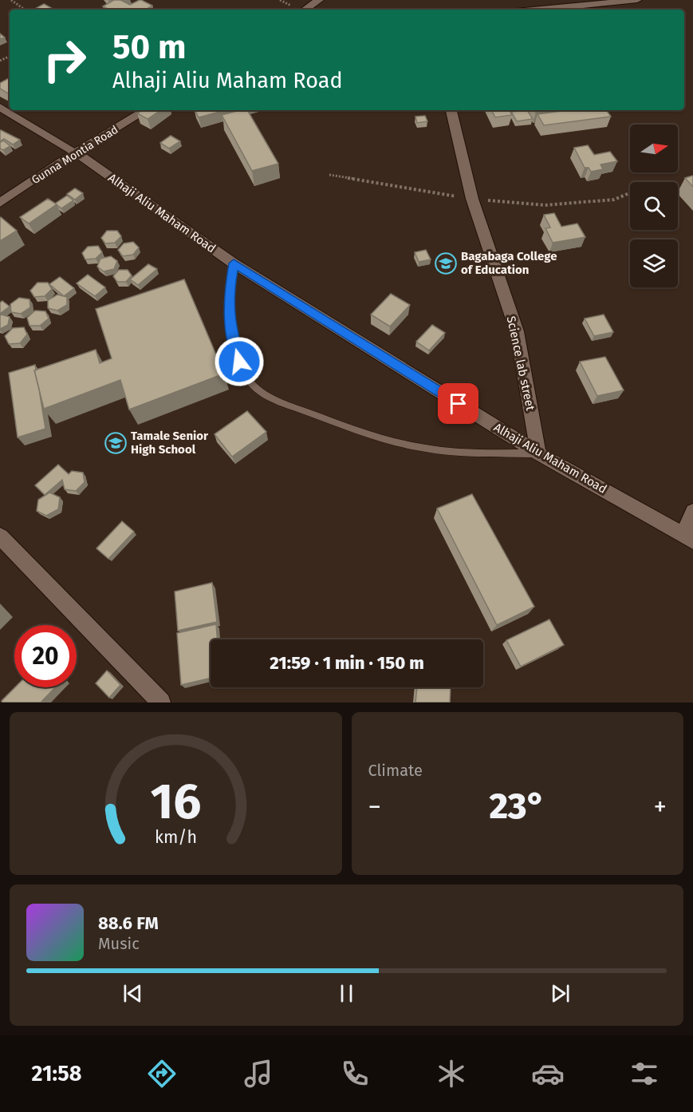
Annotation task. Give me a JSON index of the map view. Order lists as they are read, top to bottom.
{
  "streets": {
    "street": ["Gunna Montia Road", "Alhaji Aliu Maham Road", "Science lab street"]
  },
  "crossings": [
    ["Gunna Montia Road", "Alhaji Aliu Maham Road"],
    ["Alhaji Aliu Maham Road", "Science lab street"]
  ],
  "places": {
    "school or university": ["Bagabaga College of Education", "Tamale Senior High School"]
  },
  "north": "right",
  "page": {
    "turn": ["50 m", "Alhaji Aliu Maham Road"],
    "limit": "20",
    "trip": "21:59 · 1 min · 150 m",
    "tile": "Climate",
    "heat": ["−", "23°", "+"],
    "song": ["88.6 FM", "Music"],
    "tabs": "21:58",
    "gauge": ["16", "km/h"]
  }
}
